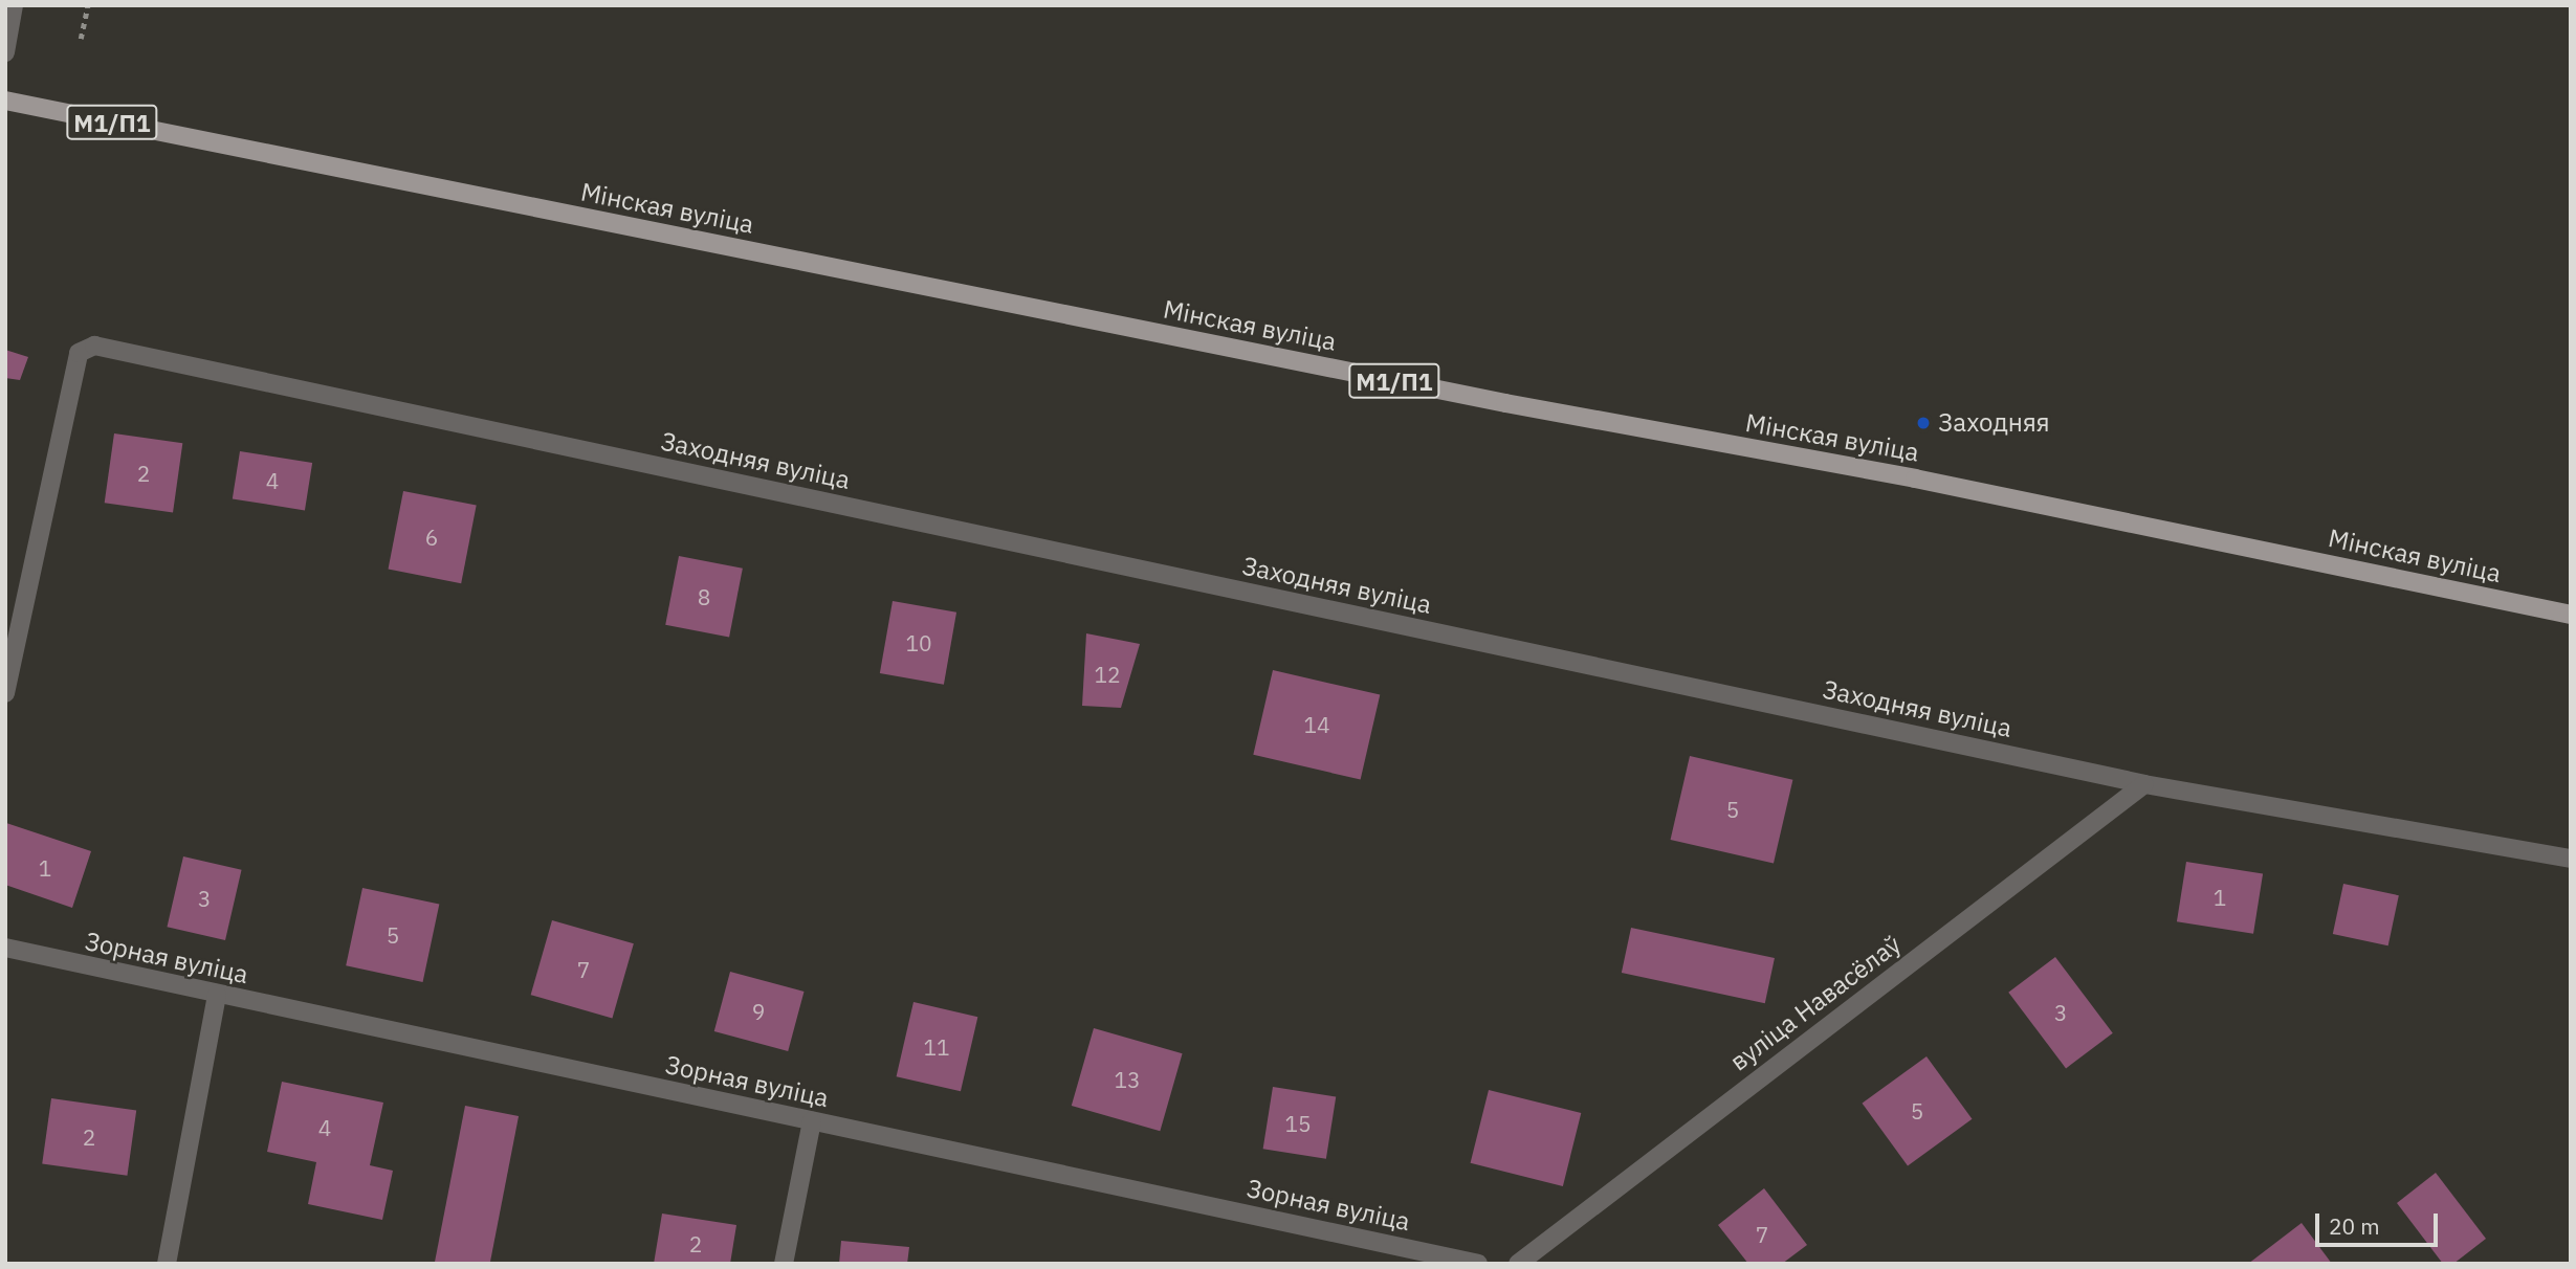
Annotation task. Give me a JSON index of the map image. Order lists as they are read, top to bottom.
{
  "streets": {
    "main road": ["М1/П1", "Мінская вуліца"],
    "street": ["Заходняя вуліца", "Зорная вуліца", "вуліца Навасёлаў"]
  },
  "crossings": [
    ["Заходняя вуліца", "вуліца Навасёлаў"]
  ],
  "places": ["Заходняя"],
  "house_numbers": [
    "2",
    "4",
    "6",
    "8",
    "10",
    "12",
    "14",
    "5",
    "1",
    "1",
    "3",
    "5",
    "7",
    "9",
    "3",
    "11",
    "13",
    "5",
    "15",
    "4",
    "2",
    "7",
    "2"
  ],
  "scale_bar": "20 m"
}
